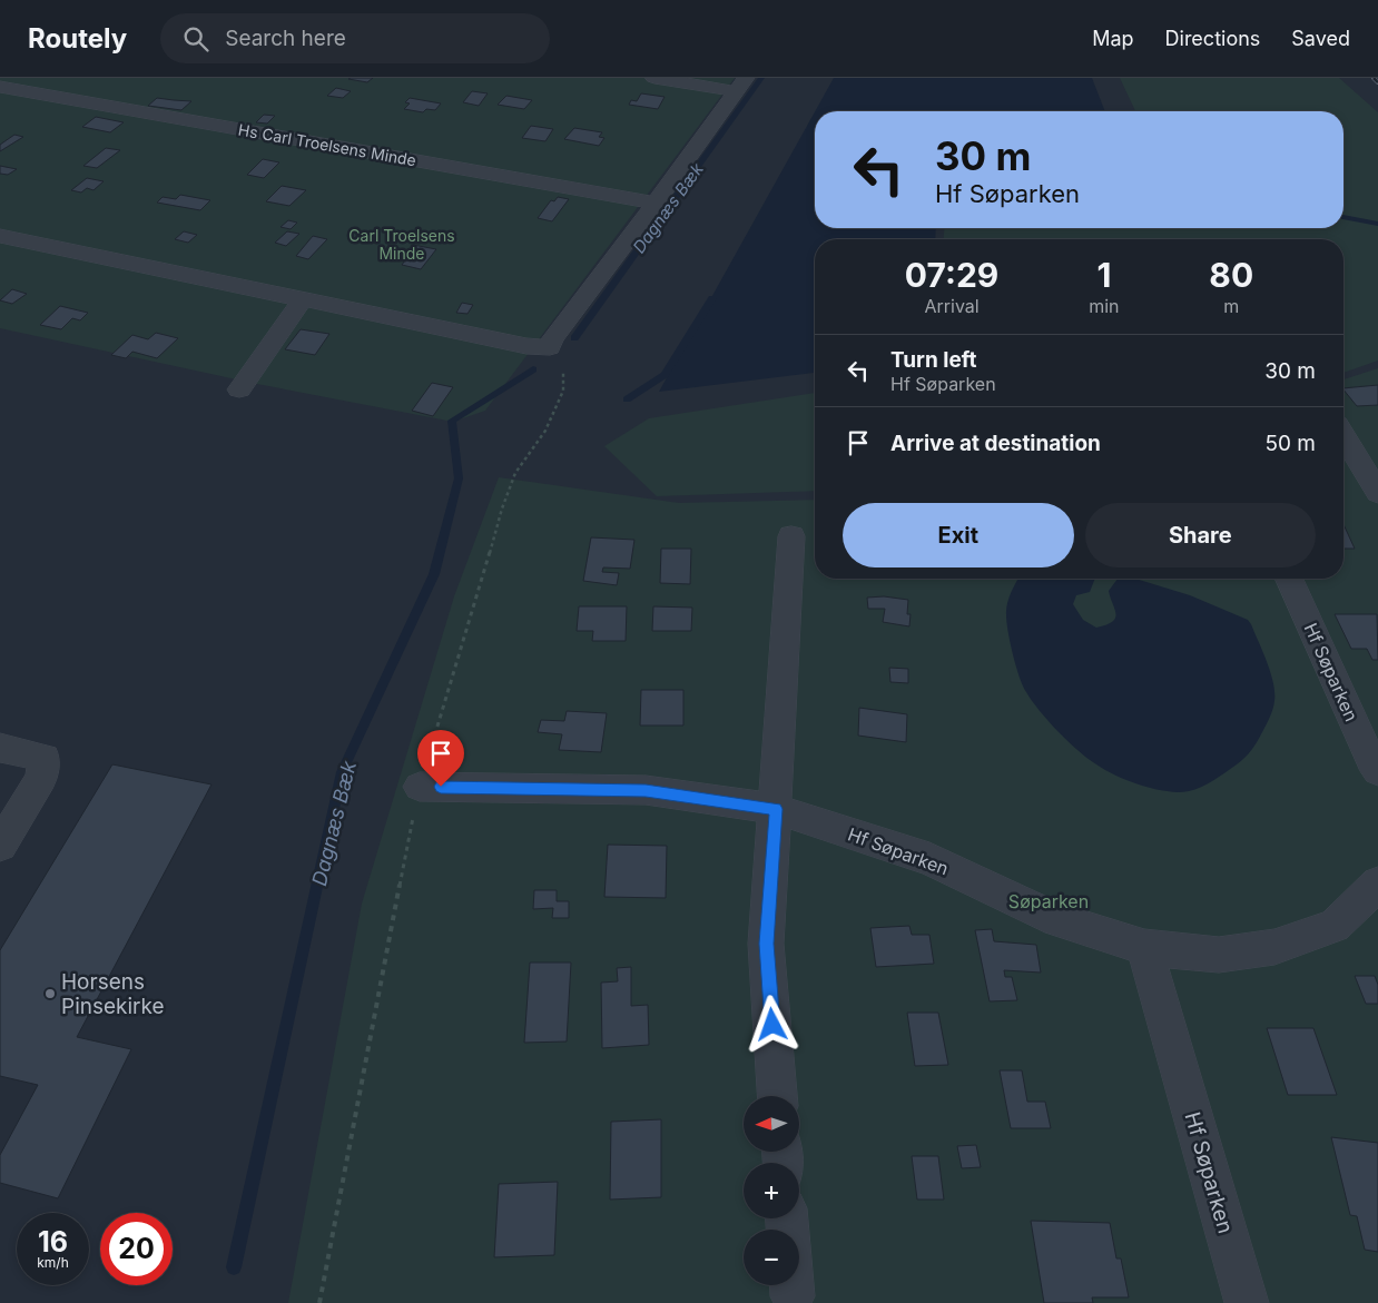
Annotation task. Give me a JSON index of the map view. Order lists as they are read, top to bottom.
{
  "streets": {
    "lane": ["Hs Carl Troelsens Minde", "Hf Søparken"]
  },
  "water": ["Dagnæs Bæk"],
  "parks": ["Carl Troelsens Minde", "Søparken"],
  "places": ["Horsens Pinsekirke"],
  "north": "left",
  "page": {
    "header": "Routely",
    "search": "Search here",
    "nav": ["Map", "Directions", "Saved"],
    "turn": ["30 m", "Hf Søparken"],
    "eta": [
      "07:29",
      "Arrival",
      "1",
      "min",
      "80",
      "m"
    ],
    "list": [
      {
        "name": "Turn left",
        "note": "Hf Søparken",
        "value": "30 m"
      },
      {
        "name": "Arrive at destination",
        "value": "50 m"
      }
    ],
    "buttons": ["Exit", "Share"],
    "map_buttons": ["+", "−"],
    "speed": "16 km/h",
    "limit": "20"
  }
}
